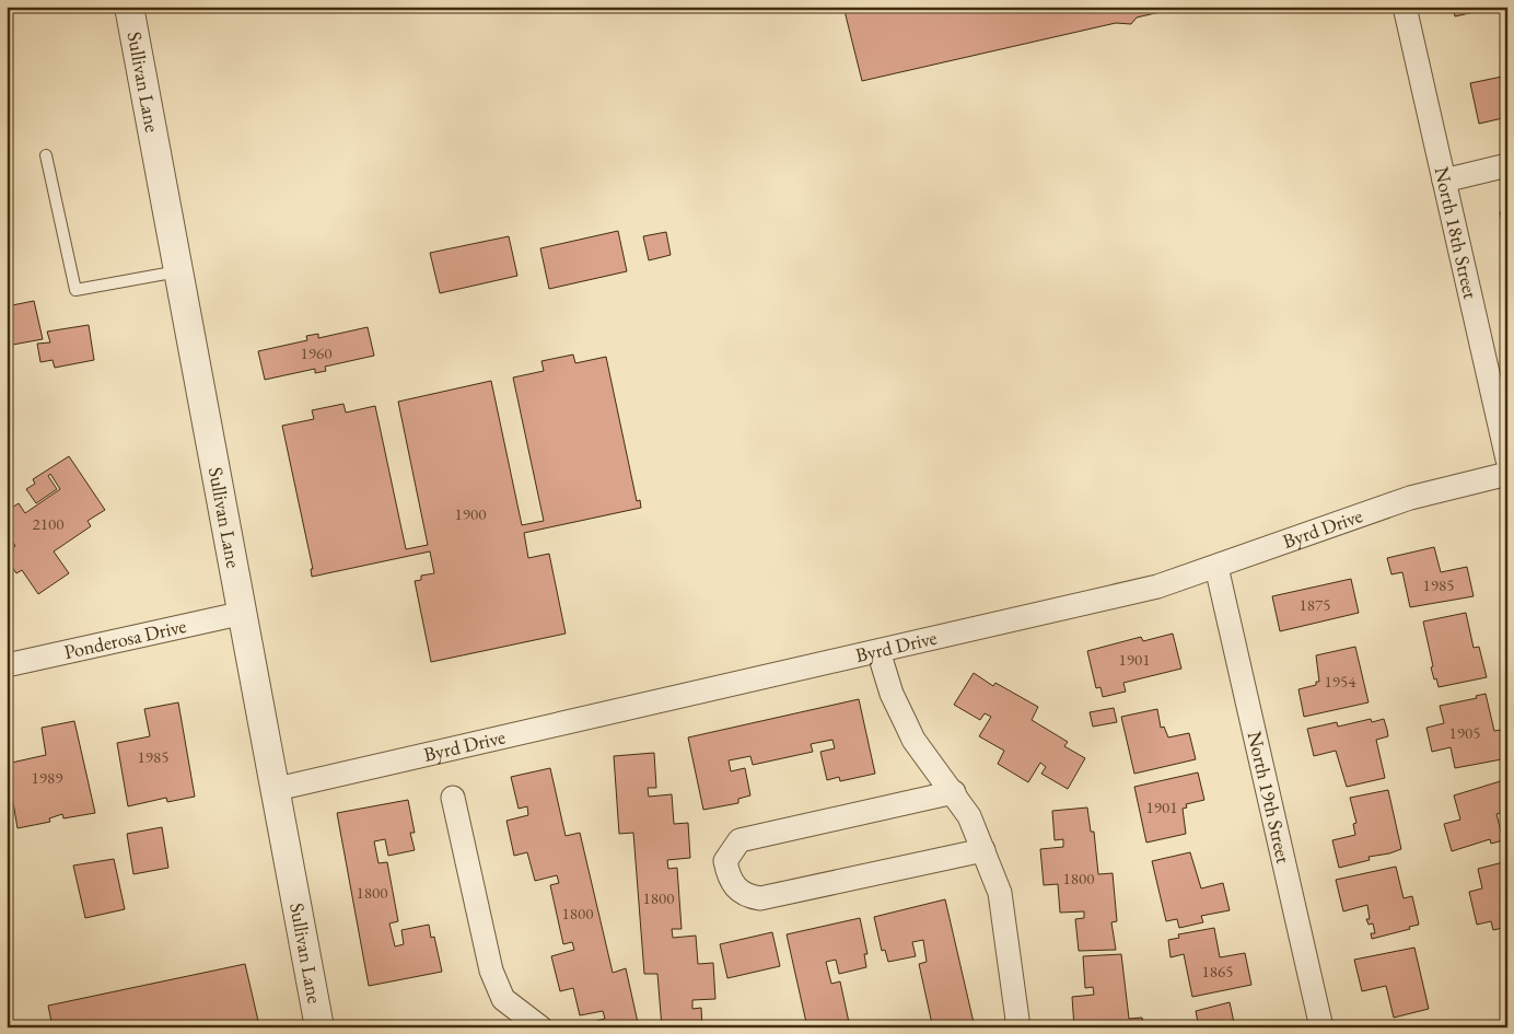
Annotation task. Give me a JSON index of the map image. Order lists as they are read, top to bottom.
{
  "streets": {
    "street": [
      "Sullivan Lane",
      "North 18th Street",
      "Byrd Drive",
      "Ponderosa Drive",
      "North 19th Street"
    ]
  },
  "crossings": [
    ["Sullivan Lane", "Byrd Drive"],
    ["Sullivan Lane", "Ponderosa Drive"],
    ["Byrd Drive", "North 19th Street"]
  ],
  "house_numbers": [
    "1960",
    "1900",
    "2100",
    "1985",
    "1875",
    "1901",
    "1954",
    "1905",
    "1985",
    "1989",
    "1901",
    "1800",
    "1800",
    "1800",
    "1800",
    "1865"
  ]
}
